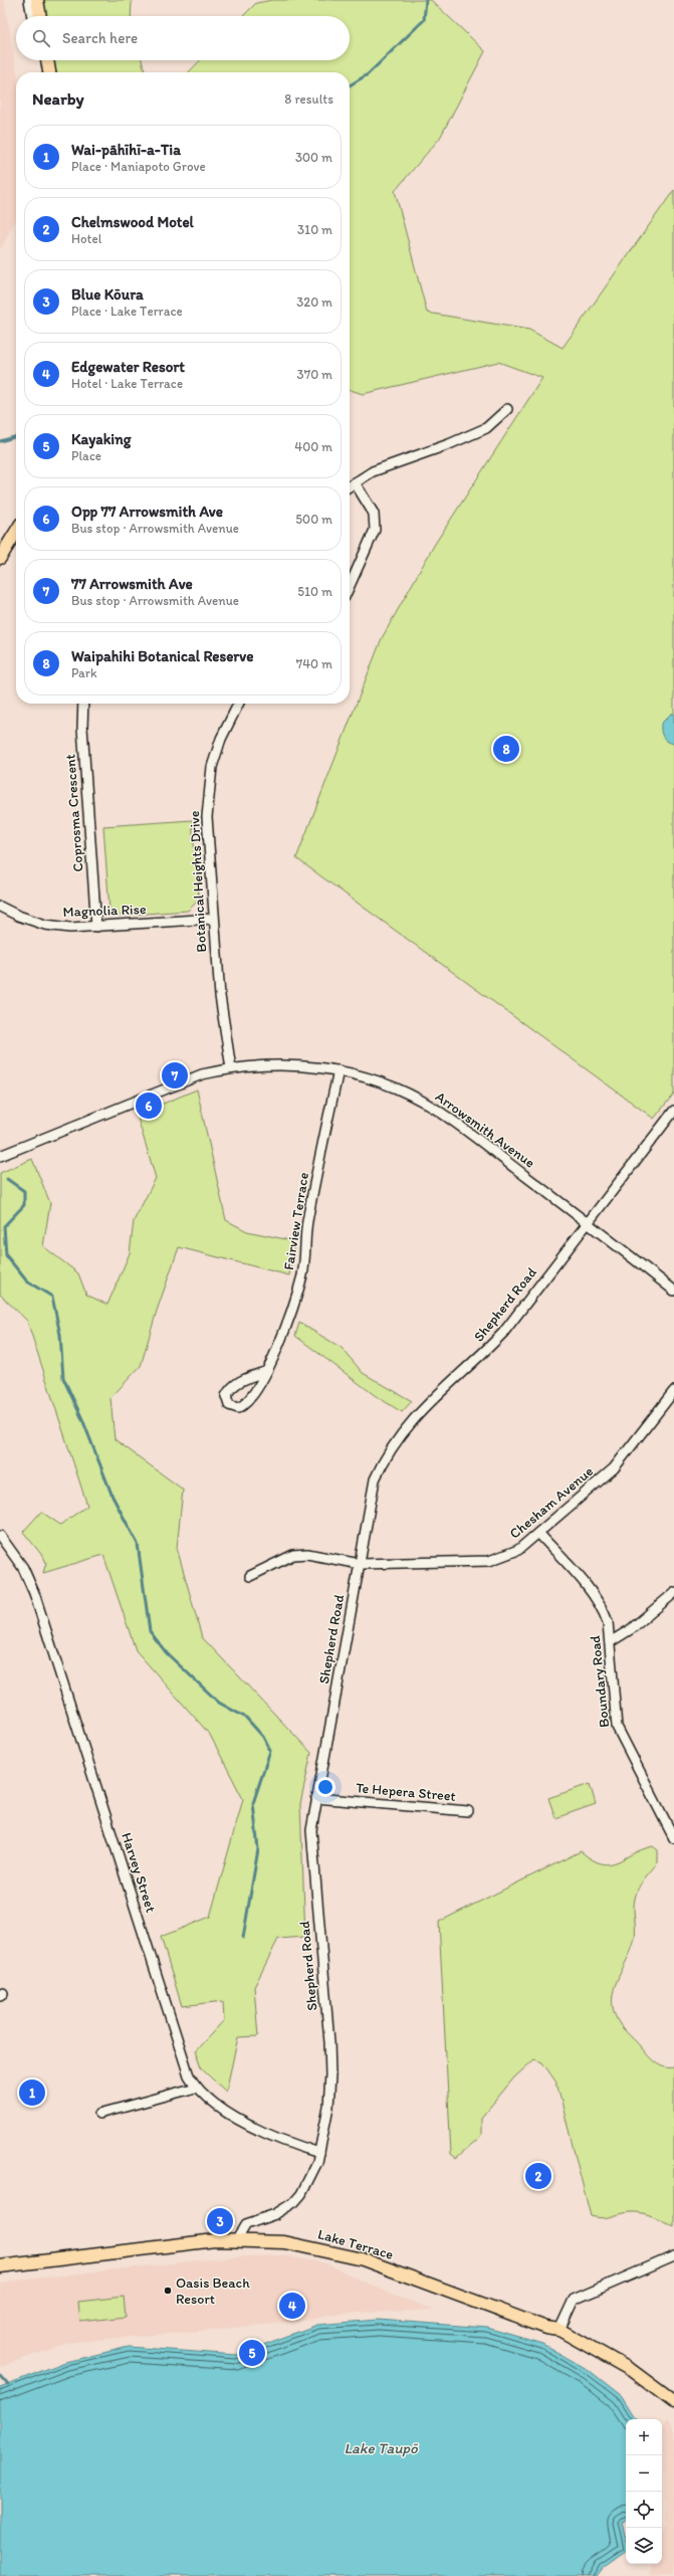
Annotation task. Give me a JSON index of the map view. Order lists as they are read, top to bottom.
{
  "streets": {
    "main road": ["Lake Terrace"],
    "street": [
      "Coprosma Crescent",
      "Botanical Heights Drive",
      "Magnolia Rise",
      "Arrowsmith Avenue",
      "Fairview Terrace",
      "Shepherd Road",
      "Chesham Avenue",
      "Boundary Road",
      "Te Hepera Street",
      "Harvey Street"
    ]
  },
  "crossings": [
    ["Coprosma Crescent", "Magnolia Rise"],
    ["Botanical Heights Drive", "Magnolia Rise"],
    ["Botanical Heights Drive", "Arrowsmith Avenue"],
    ["Arrowsmith Avenue", "Fairview Terrace"],
    ["Arrowsmith Avenue", "Shepherd Road"],
    ["Shepherd Road", "Chesham Avenue"],
    ["Shepherd Road", "Te Hepera Street"],
    ["Shepherd Road", "Harvey Street"],
    ["Shepherd Road", "Lake Terrace"],
    ["Chesham Avenue", "Boundary Road"]
  ],
  "water": ["Lake Taupō"],
  "places": ["Oasis Beach Resort"],
  "page": {
    "search": "Search here",
    "heading": ["Nearby", "8 results"],
    "list": [
      {
        "mark": "1",
        "name": "Wai-pāhīhī-a-Tia",
        "note": "Place · Maniapoto Grove",
        "value": "300 m"
      },
      {
        "mark": "2",
        "name": "Chelmswood Motel",
        "note": "Hotel",
        "value": "310 m"
      },
      {
        "mark": "3",
        "name": "Blue Kōura",
        "note": "Place · Lake Terrace",
        "value": "320 m"
      },
      {
        "mark": "4",
        "name": "Edgewater Resort",
        "note": "Hotel · Lake Terrace",
        "value": "370 m"
      },
      {
        "mark": "5",
        "name": "Kayaking",
        "note": "Place",
        "value": "400 m"
      },
      {
        "mark": "6",
        "name": "Opp 77 Arrowsmith Ave",
        "note": "Bus stop · Arrowsmith Avenue",
        "value": "500 m"
      },
      {
        "mark": "7",
        "name": "77 Arrowsmith Ave",
        "note": "Bus stop · Arrowsmith Avenue",
        "value": "510 m"
      },
      {
        "mark": "8",
        "name": "Waipahihi Botanical Reserve",
        "note": "Park",
        "value": "740 m"
      }
    ],
    "pins": [
      "8",
      "7",
      "6",
      "1",
      "2",
      "3",
      "4",
      "5"
    ],
    "map_buttons": ["+", "−"]
  }
}
